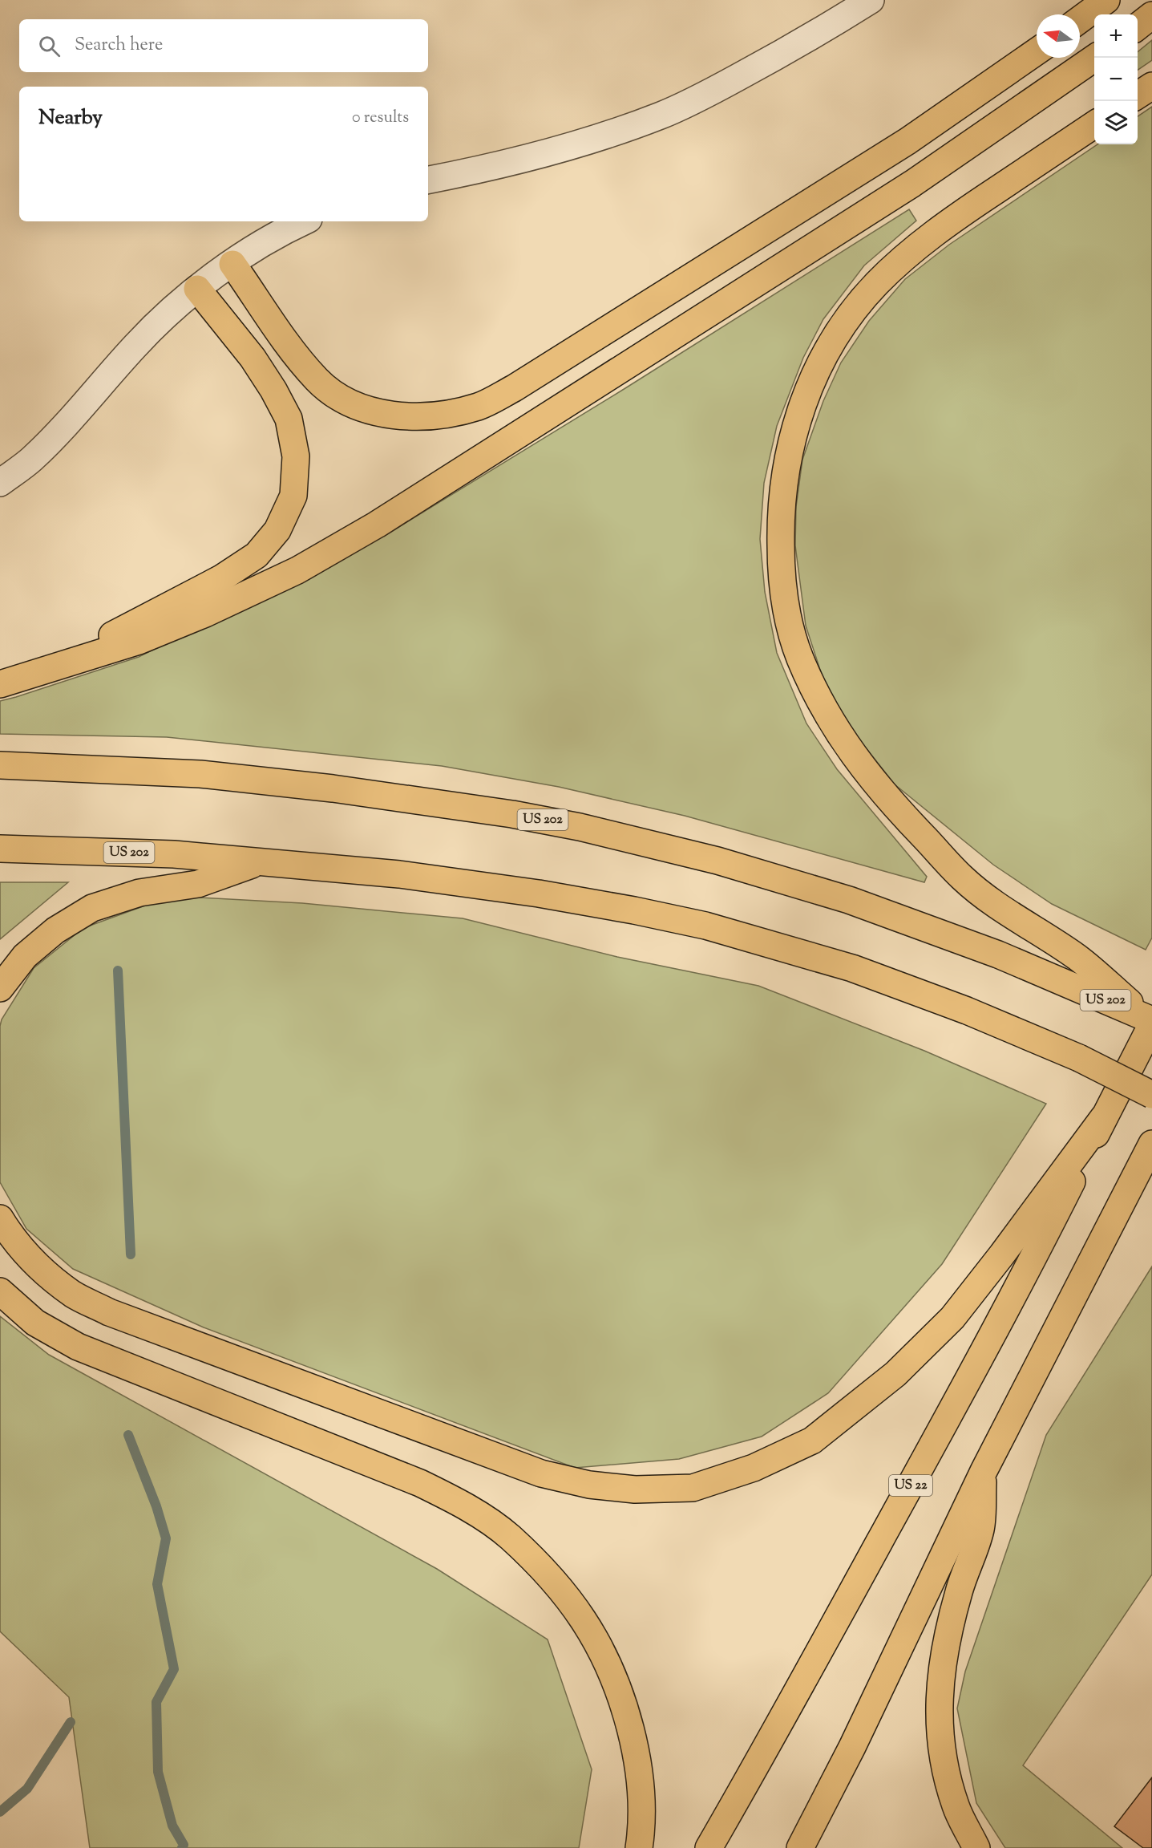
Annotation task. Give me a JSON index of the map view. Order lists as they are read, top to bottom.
{
  "streets": {
    "highway": ["US 202", "US 22"]
  },
  "crossings": [
    ["US 202", "US 22"]
  ],
  "north": "left",
  "page": {
    "map_buttons": ["+", "−"],
    "search": "Search here",
    "heading": ["Nearby", "0 results"]
  }
}
